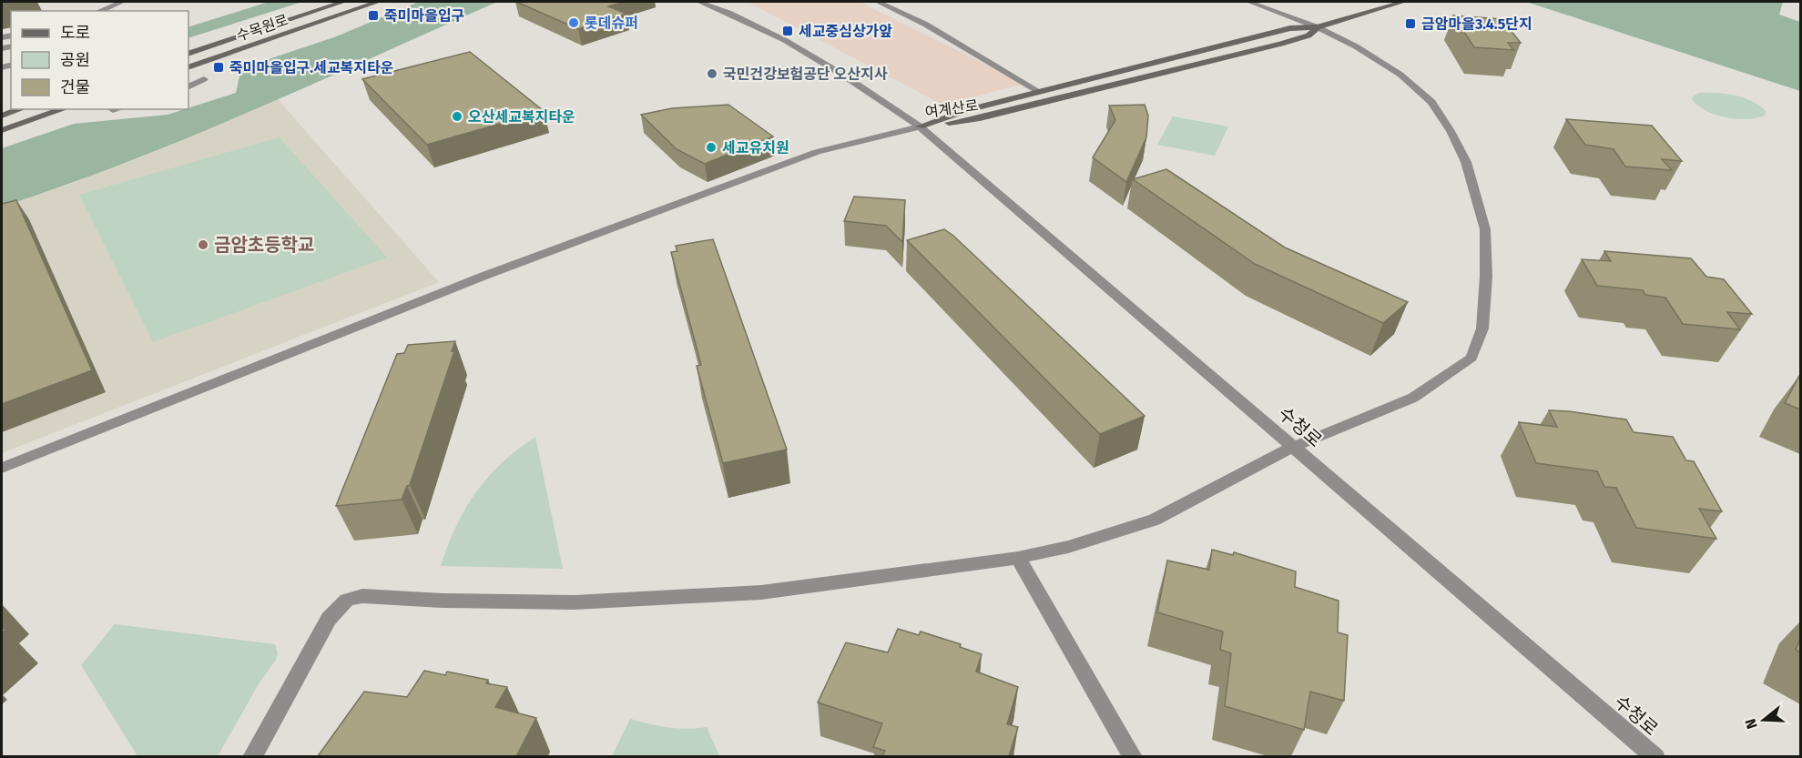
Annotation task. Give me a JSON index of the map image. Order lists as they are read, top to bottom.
{
  "streets": {
    "street": ["수목원로", "여계산로", "수청로"]
  },
  "crossings": [
    ["여계산로", "수청로"]
  ],
  "places": {
    "transit": [
      "죽미마을입구",
      "금암마을3.4.5단지",
      "세교중심상가앞",
      "죽미마을입구.세교복지타운"
    ],
    "other": [
      "롯데슈퍼",
      "국민건강보험공단 오산지사",
      "오산세교복지타운",
      "세교유치원",
      "금암초등학교"
    ]
  },
  "legend": ["도로", "공원", "건물"],
  "north": "left"
}
